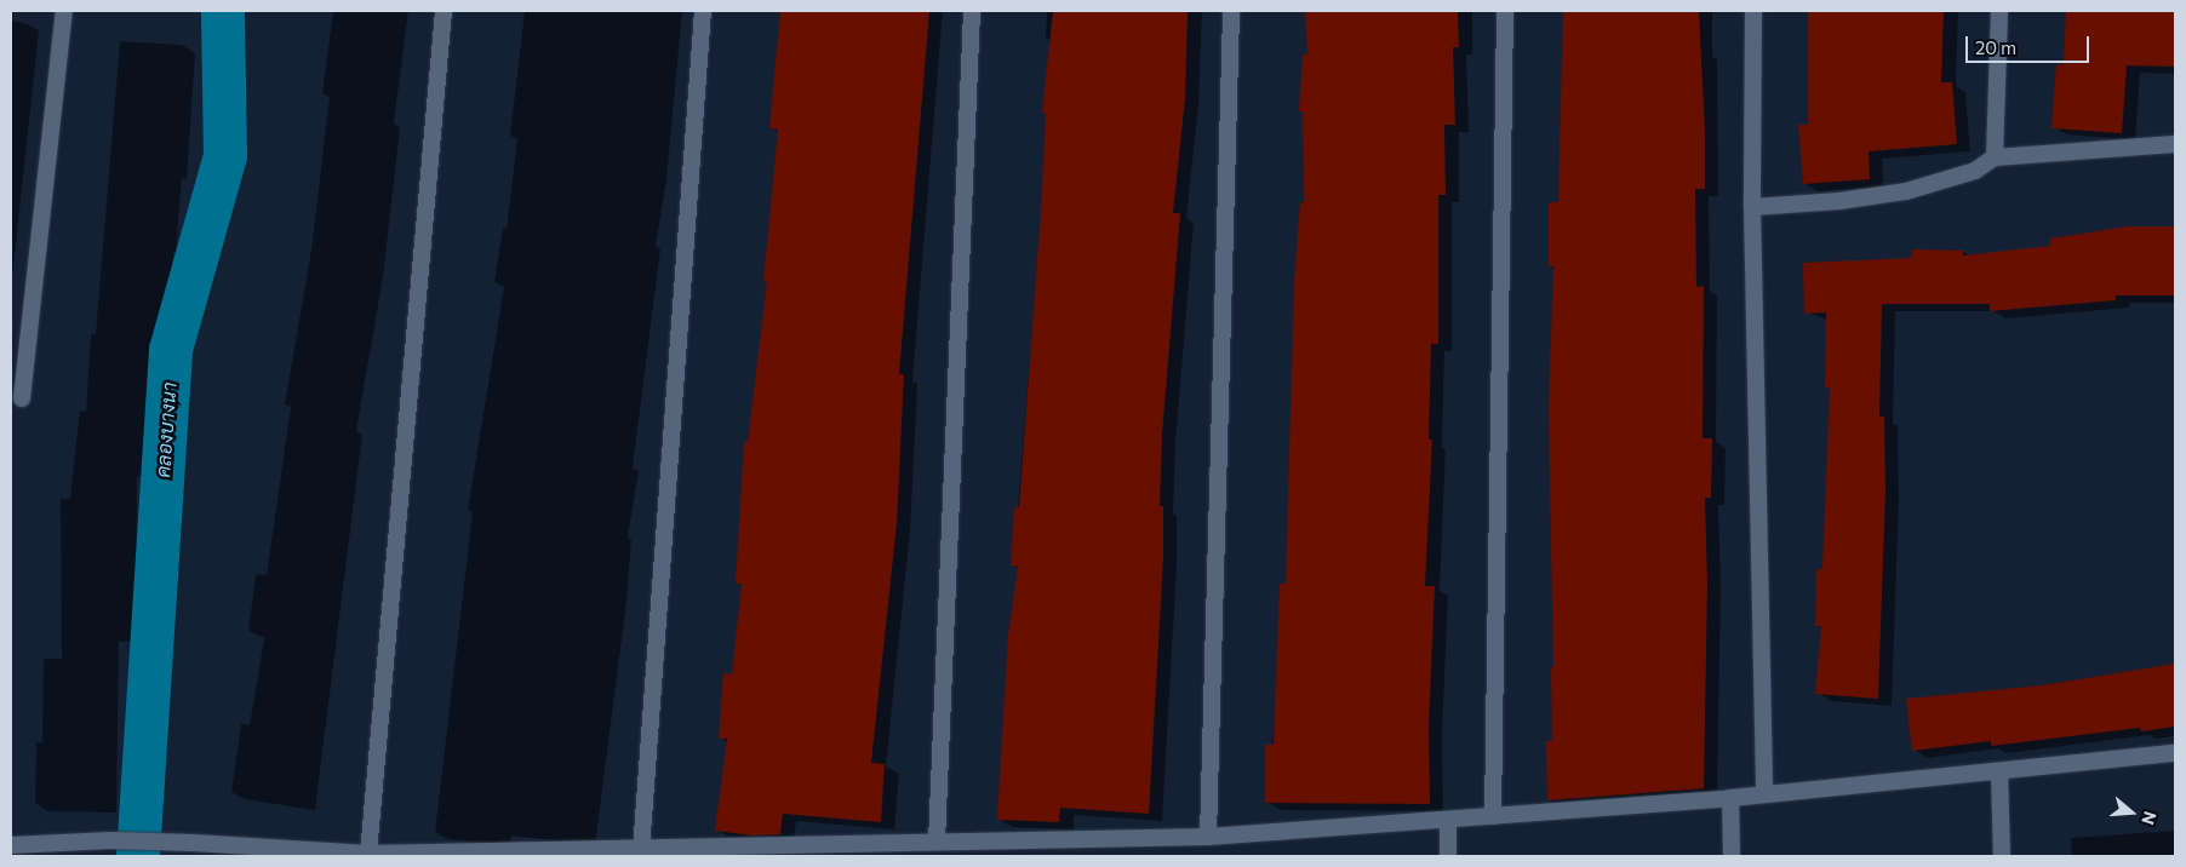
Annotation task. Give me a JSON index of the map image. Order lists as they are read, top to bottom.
{
  "water": ["คลองบางนา"],
  "scale_bar": "20 m",
  "north": "right"
}
